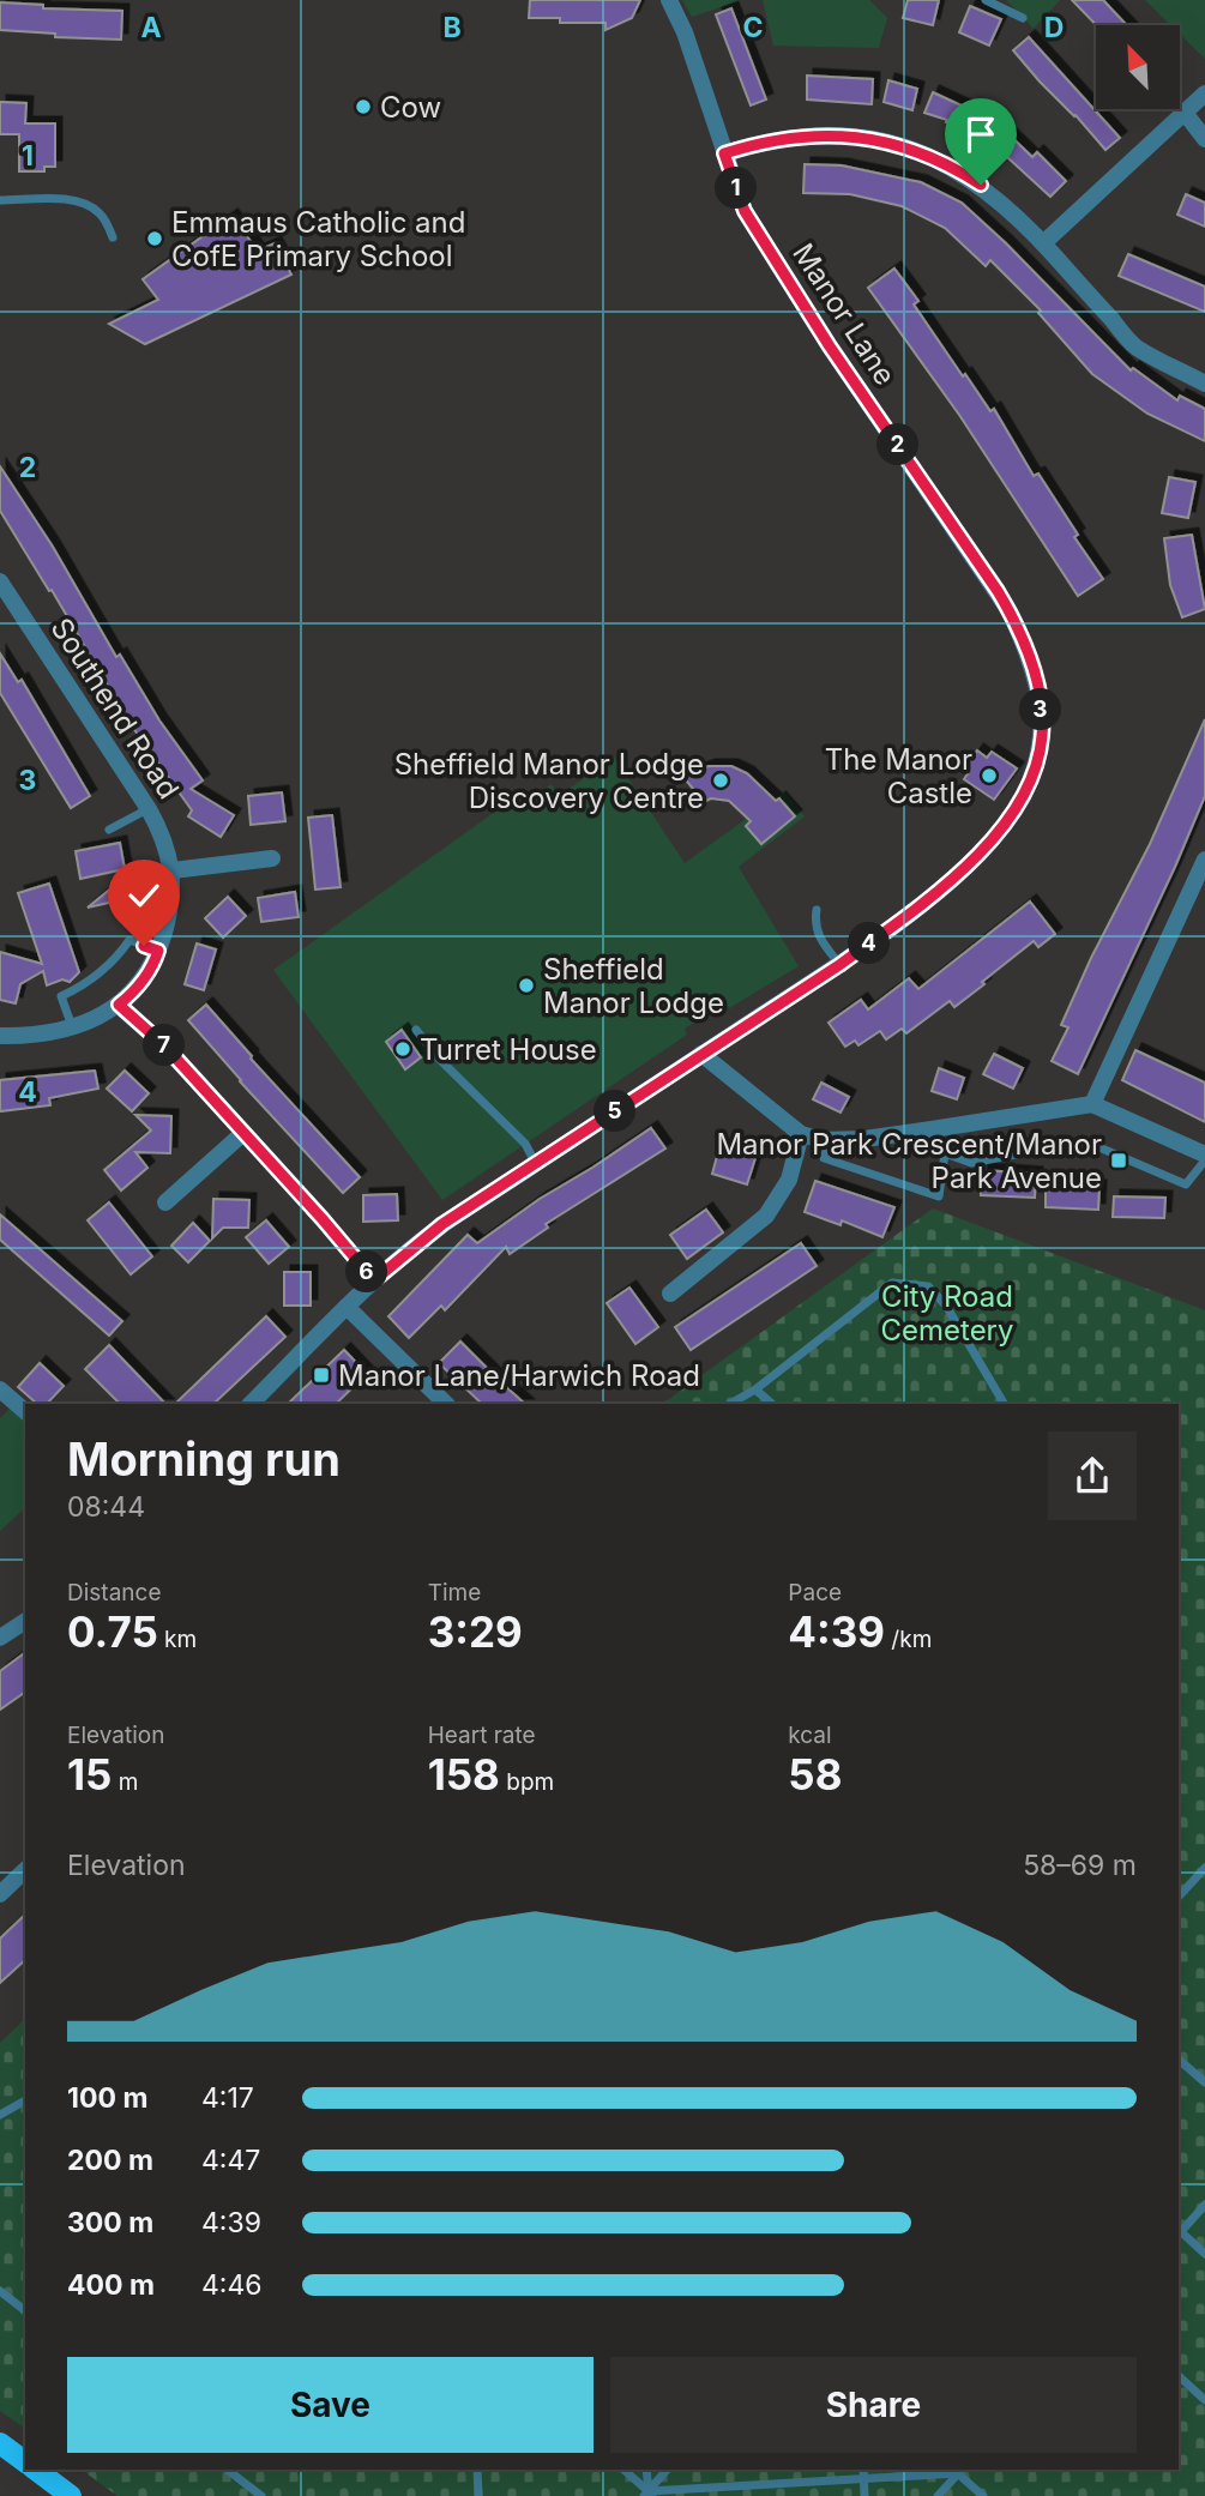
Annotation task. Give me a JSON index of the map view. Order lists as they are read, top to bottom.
{
  "streets": {
    "street": ["Manor Lane", "Southend Road"]
  },
  "parks": ["City Road Cemetery"],
  "places": {
    "other": [
      "Cow",
      "Emmaus Catholic and CofE Primary School",
      "The Manor Castle",
      "Sheffield Manor Lodge Discovery Centre",
      "Sheffield Manor Lodge",
      "Turret House"
    ],
    "transit": ["Manor Park Crescent/Manor Park Avenue", "Manor Lane/Harwich Road"]
  },
  "north": "top left",
  "page": {
    "pins": [
      "1",
      "2",
      "3",
      "4",
      "7",
      "5",
      "6"
    ],
    "heading": ["Morning run", "08:44"],
    "stats": [
      ["Distance", "0.75 km"],
      ["Time", "3:29"],
      ["Pace", "4:39 /km"],
      ["Elevation", "15 m"],
      ["Heart rate", "158 bpm"],
      ["kcal", "58"]
    ],
    "chart": ["Elevation", "58–69 m"],
    "list": [
      {
        "name": "100 m",
        "note": "4:17"
      },
      {
        "name": "200 m",
        "note": "4:47"
      },
      {
        "name": "300 m",
        "note": "4:39"
      },
      {
        "name": "400 m",
        "note": "4:46"
      }
    ],
    "buttons": ["Save", "Share"]
  },
  "grid": {
    "columns": [
      "A",
      "B",
      "C",
      "D"
    ],
    "rows": [
      "1",
      "2",
      "3",
      "4"
    ]
  }
}
